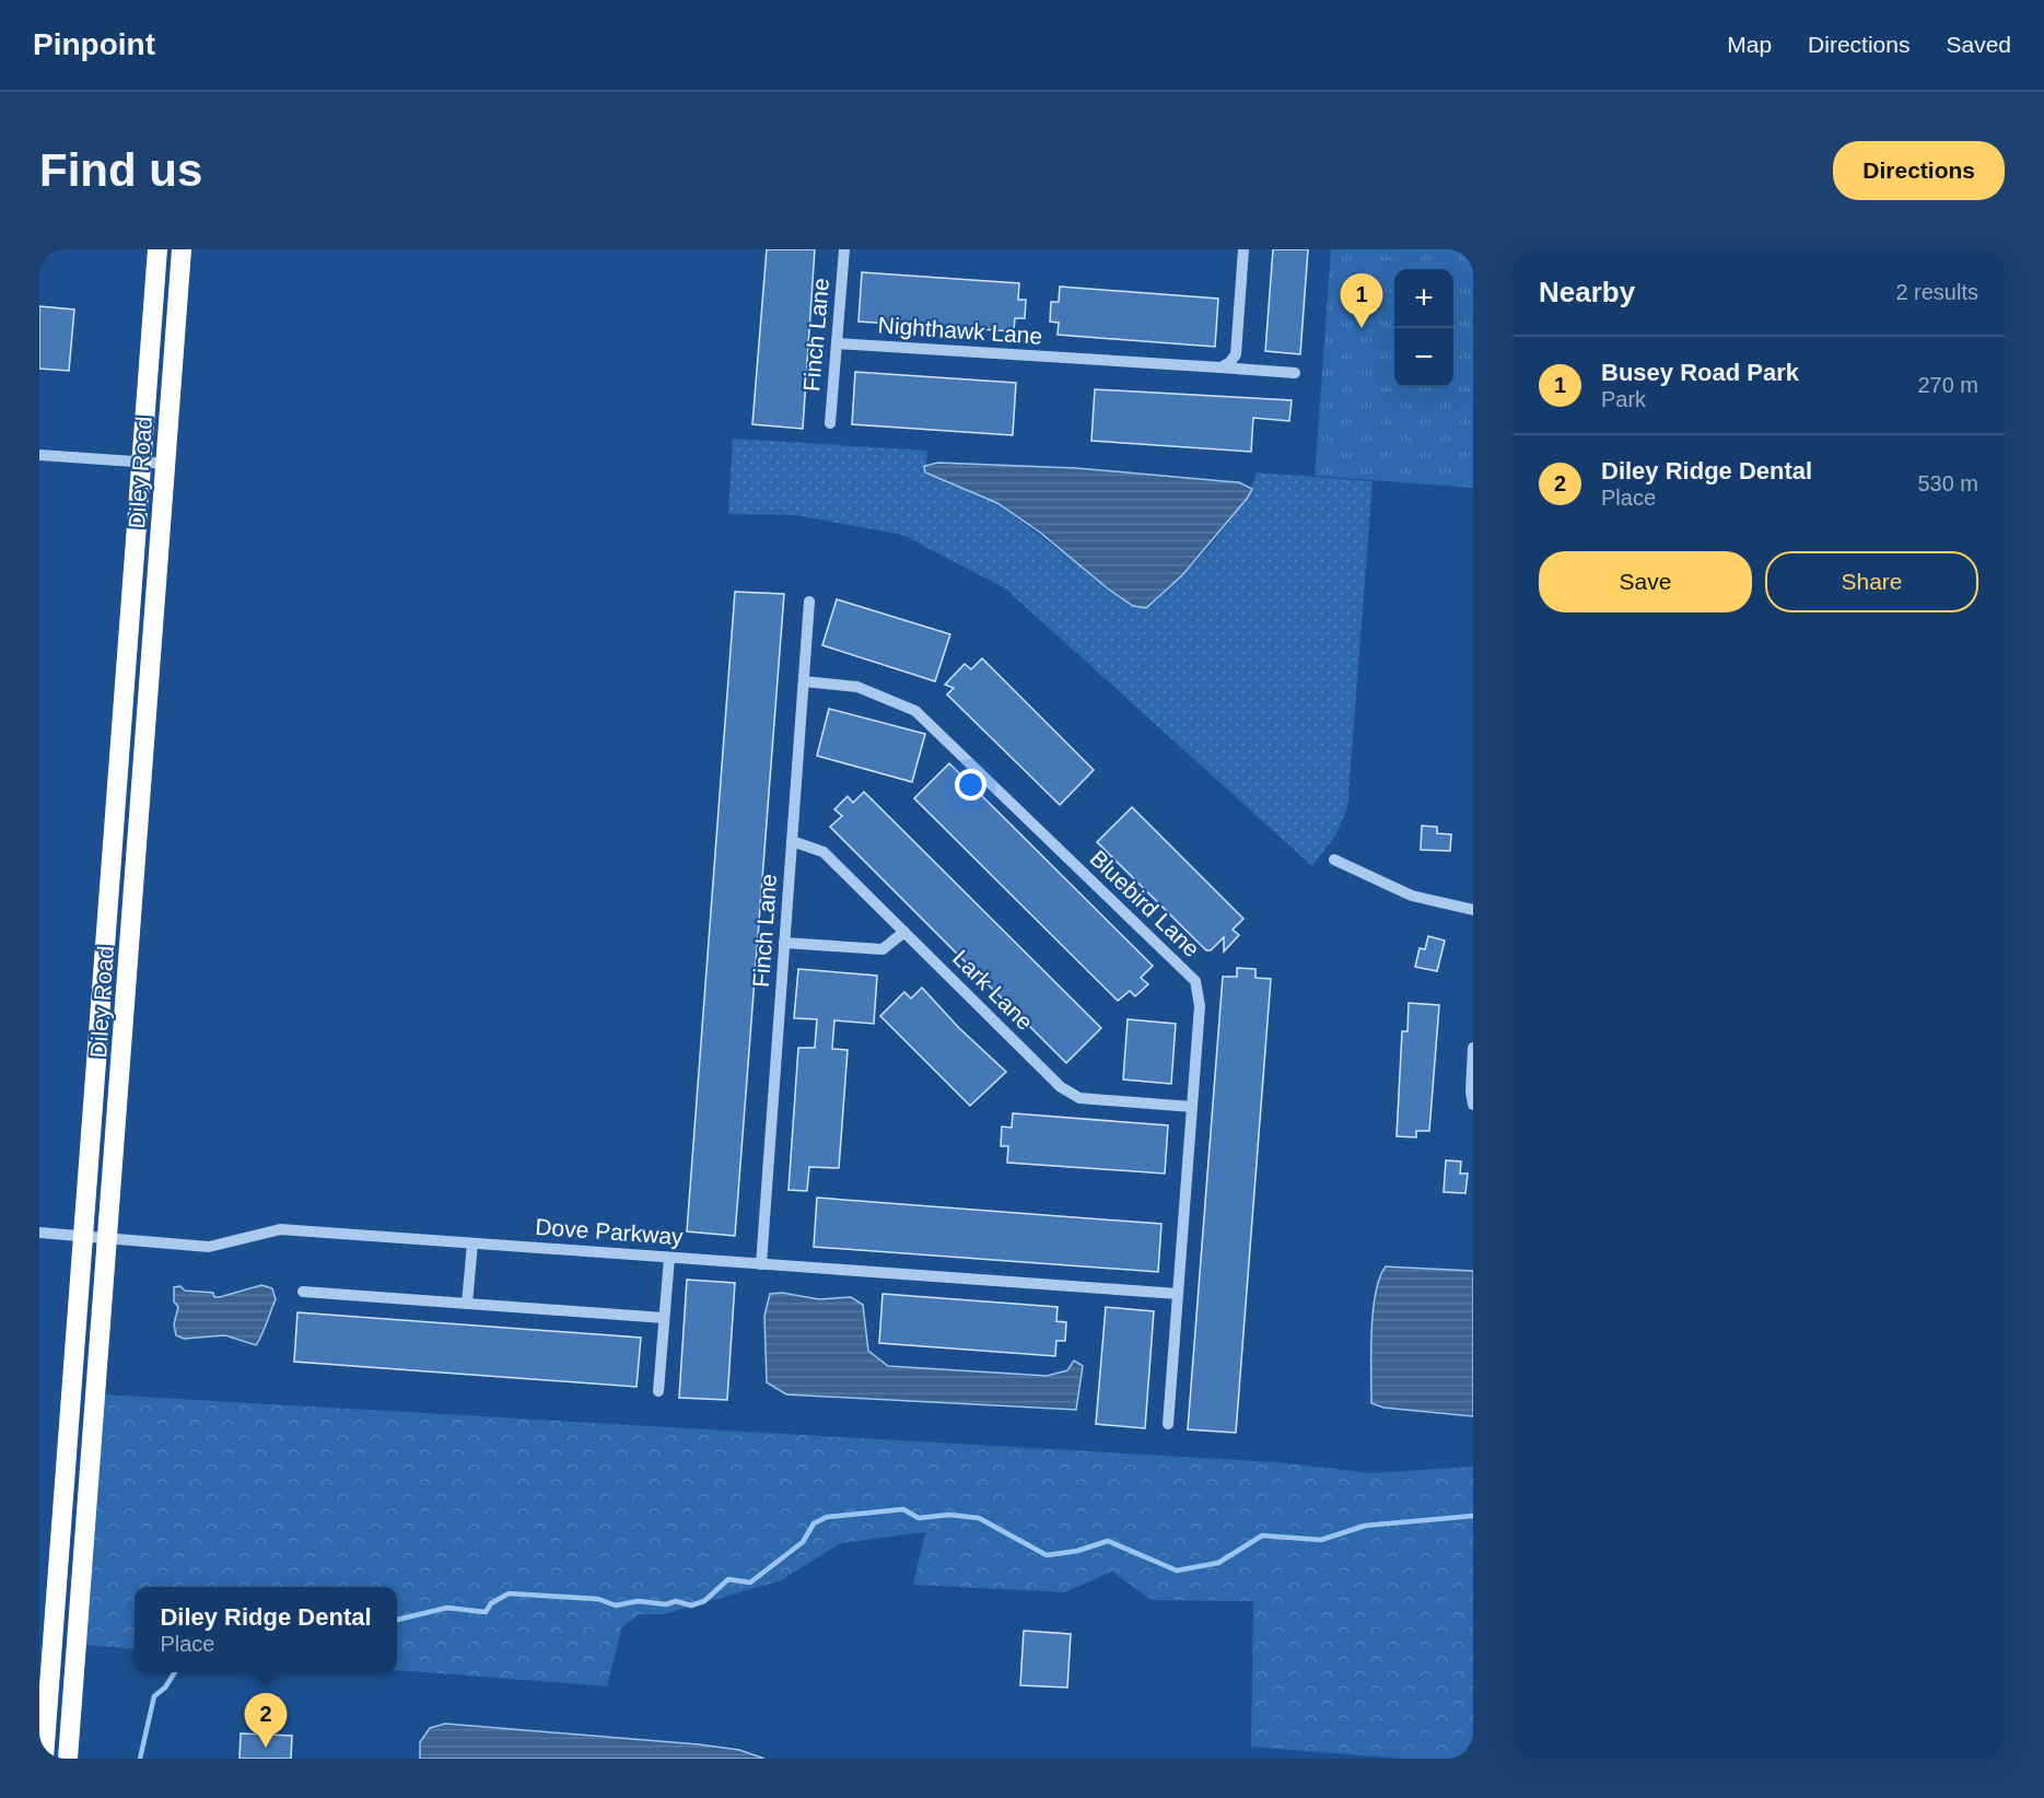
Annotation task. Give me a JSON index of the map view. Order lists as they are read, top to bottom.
{
  "streets": {
    "highway": ["Diley Road"],
    "street": [
      "Nighthawk Lane",
      "Finch Lane",
      "Bluebird Lane",
      "Lark Lane",
      "Dove Parkway"
    ]
  },
  "crossings": [
    ["Nighthawk Lane", "Finch Lane"],
    ["Finch Lane", "Bluebird Lane"],
    ["Finch Lane", "Lark Lane"],
    ["Finch Lane", "Dove Parkway"],
    ["Diley Road", "Dove Parkway"],
    ["Bluebird Lane", "Lark Lane"],
    ["Bluebird Lane", "Dove Parkway"]
  ],
  "page": {
    "header": "Pinpoint",
    "nav": ["Map", "Directions", "Saved"],
    "buttons": [
      "Directions",
      ["Save", "Share"]
    ],
    "title": "Find us",
    "heading": ["Nearby", "2 results"],
    "map_buttons": ["+", "−"],
    "pins": ["1", "2"],
    "list": [
      {
        "mark": "1",
        "name": "Busey Road Park",
        "note": "Park",
        "value": "270 m"
      },
      {
        "mark": "2",
        "name": "Diley Ridge Dental",
        "note": "Place",
        "value": "530 m"
      }
    ],
    "popup": ["Diley Ridge Dental", "Place"]
  }
}
